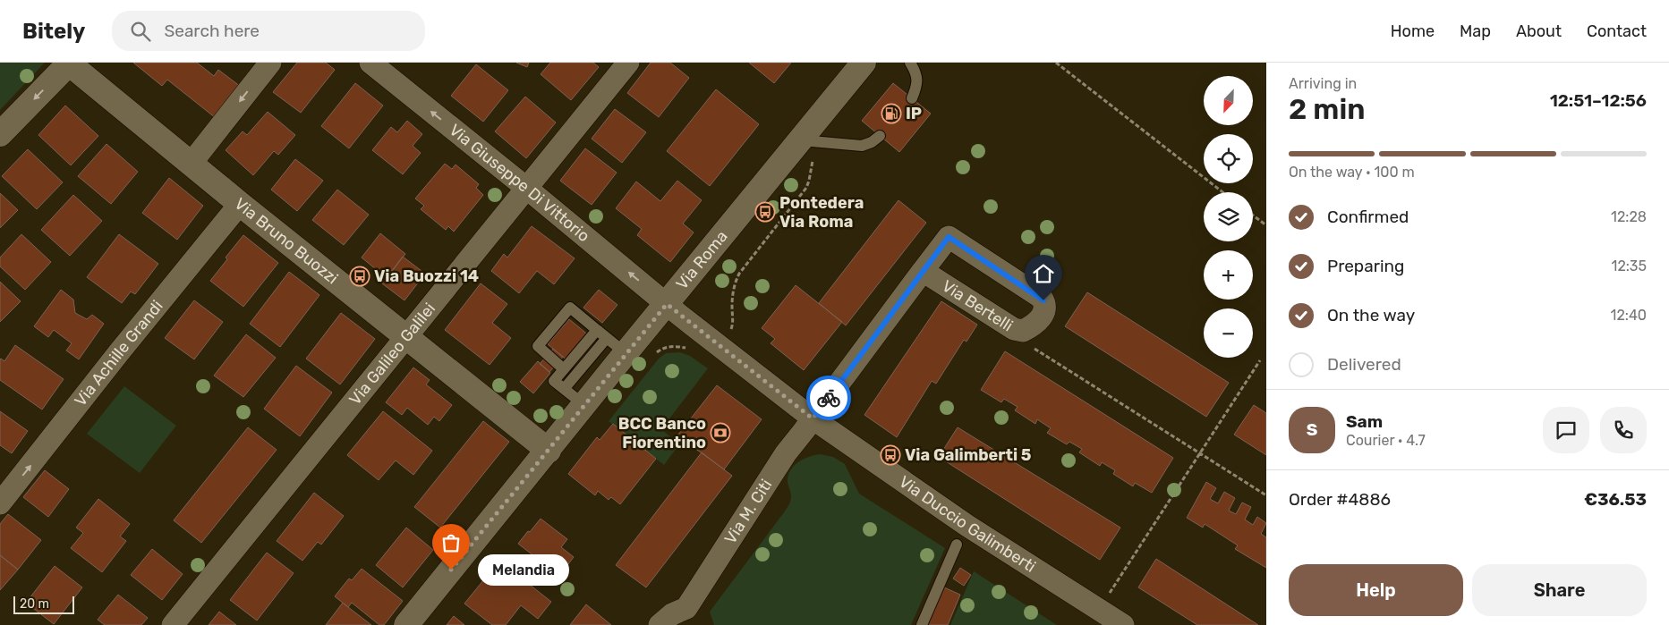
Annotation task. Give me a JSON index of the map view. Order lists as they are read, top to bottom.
{
  "streets": {
    "street": [
      "Via Giuseppe Di Vittorio",
      "Via Bruno Buozzi",
      "Via Roma",
      "Via Bertelli",
      "Via Achille Grandi",
      "Via Galileo Galilei",
      "Via M. Citi",
      "Via Duccio Galimberti"
    ]
  },
  "crossings": [
    ["Via Giuseppe Di Vittorio", "Via Roma"],
    ["Via Giuseppe Di Vittorio", "Via Galileo Galilei"],
    ["Via Giuseppe Di Vittorio", "Via Duccio Galimberti"],
    ["Via Bruno Buozzi", "Via Roma"],
    ["Via Bruno Buozzi", "Via Achille Grandi"],
    ["Via Bruno Buozzi", "Via Galileo Galilei"],
    ["Via Roma", "Via Duccio Galimberti"],
    ["Via Bertelli", "Via M. Citi"],
    ["Via Bertelli", "Via Duccio Galimberti"],
    ["Via M. Citi", "Via Duccio Galimberti"]
  ],
  "one_way": ["Via Giuseppe Di Vittorio", "Via Achille Grandi"],
  "places": {
    "fuel station": ["IP"],
    "bus stop": ["Pontedera Via Roma", "Via Buozzi 14", "Via Galimberti 5"],
    "bank": ["BCC Banco Fiorentino"],
    "other": ["Melandia"]
  },
  "scale_bar": "20 m",
  "north": "bottom left",
  "page": {
    "header": "Bitely",
    "search": "Search here",
    "nav": [
      "Home",
      "Map",
      "About",
      "Contact"
    ],
    "heading": ["2 min", "Arriving in", "12:51–12:56"],
    "panel": [
      "Sam",
      "Courier · 4.7",
      "Order #4886",
      "€36.53"
    ],
    "map_buttons": ["+", "−"],
    "bar": "On the way · 100 m",
    "list": [
      ["Confirmed", "12:28"],
      ["Preparing", "12:35"],
      ["On the way", "12:40"],
      "Delivered"
    ],
    "round": "S",
    "bubble": "Melandia",
    "buttons": ["Help", "Share"],
    "scale": "20 m"
  }
}
